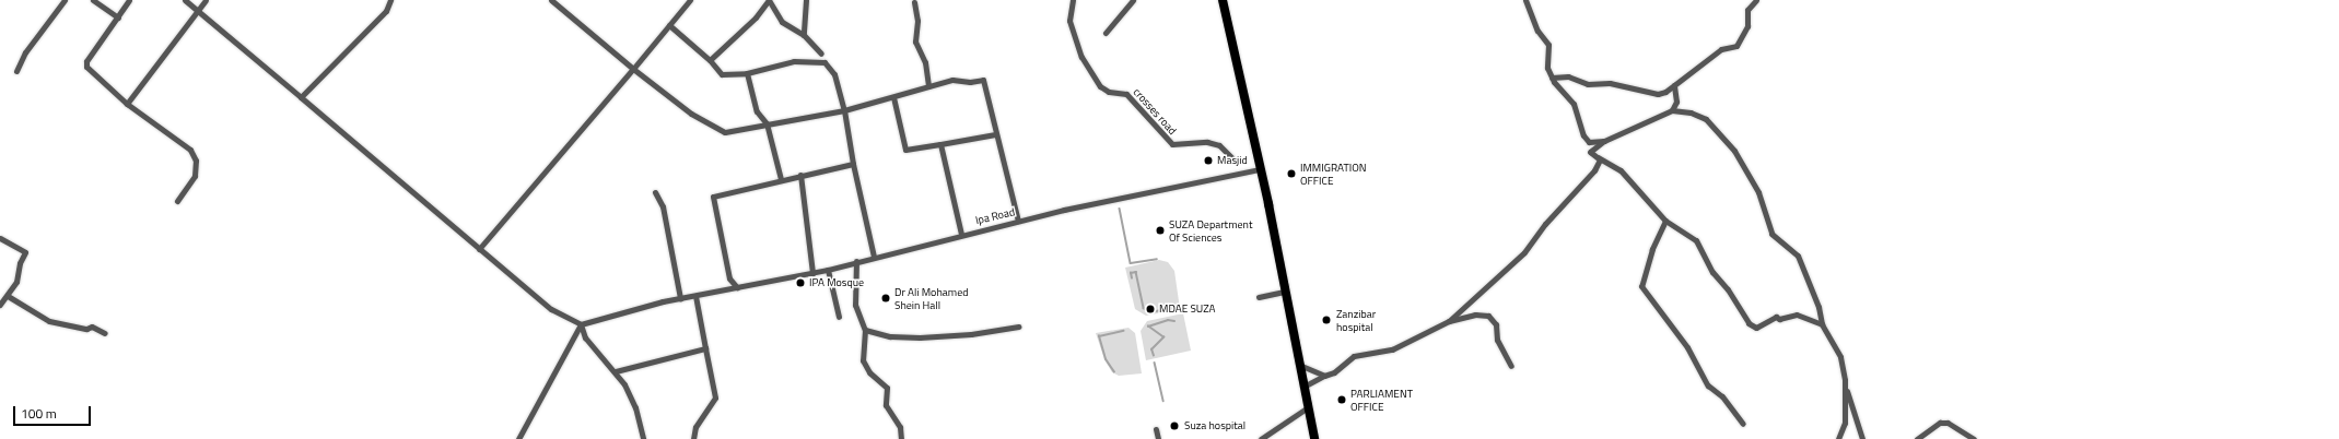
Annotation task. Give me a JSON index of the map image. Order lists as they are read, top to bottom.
{
  "streets": {
    "street": ["crosses road", "Ipa Road"]
  },
  "places": [
    "Masjid",
    "IMMIGRATION OFFICE",
    "SUZA Department Of Sciences",
    "IPA Mosque",
    "Dr Ali Mohamed Shein Hall",
    "MDAE SUZA",
    "Zanzibar hospital",
    "PARLIAMENT OFFICE",
    "Suza hospital"
  ],
  "scale_bar": "100 m"
}
